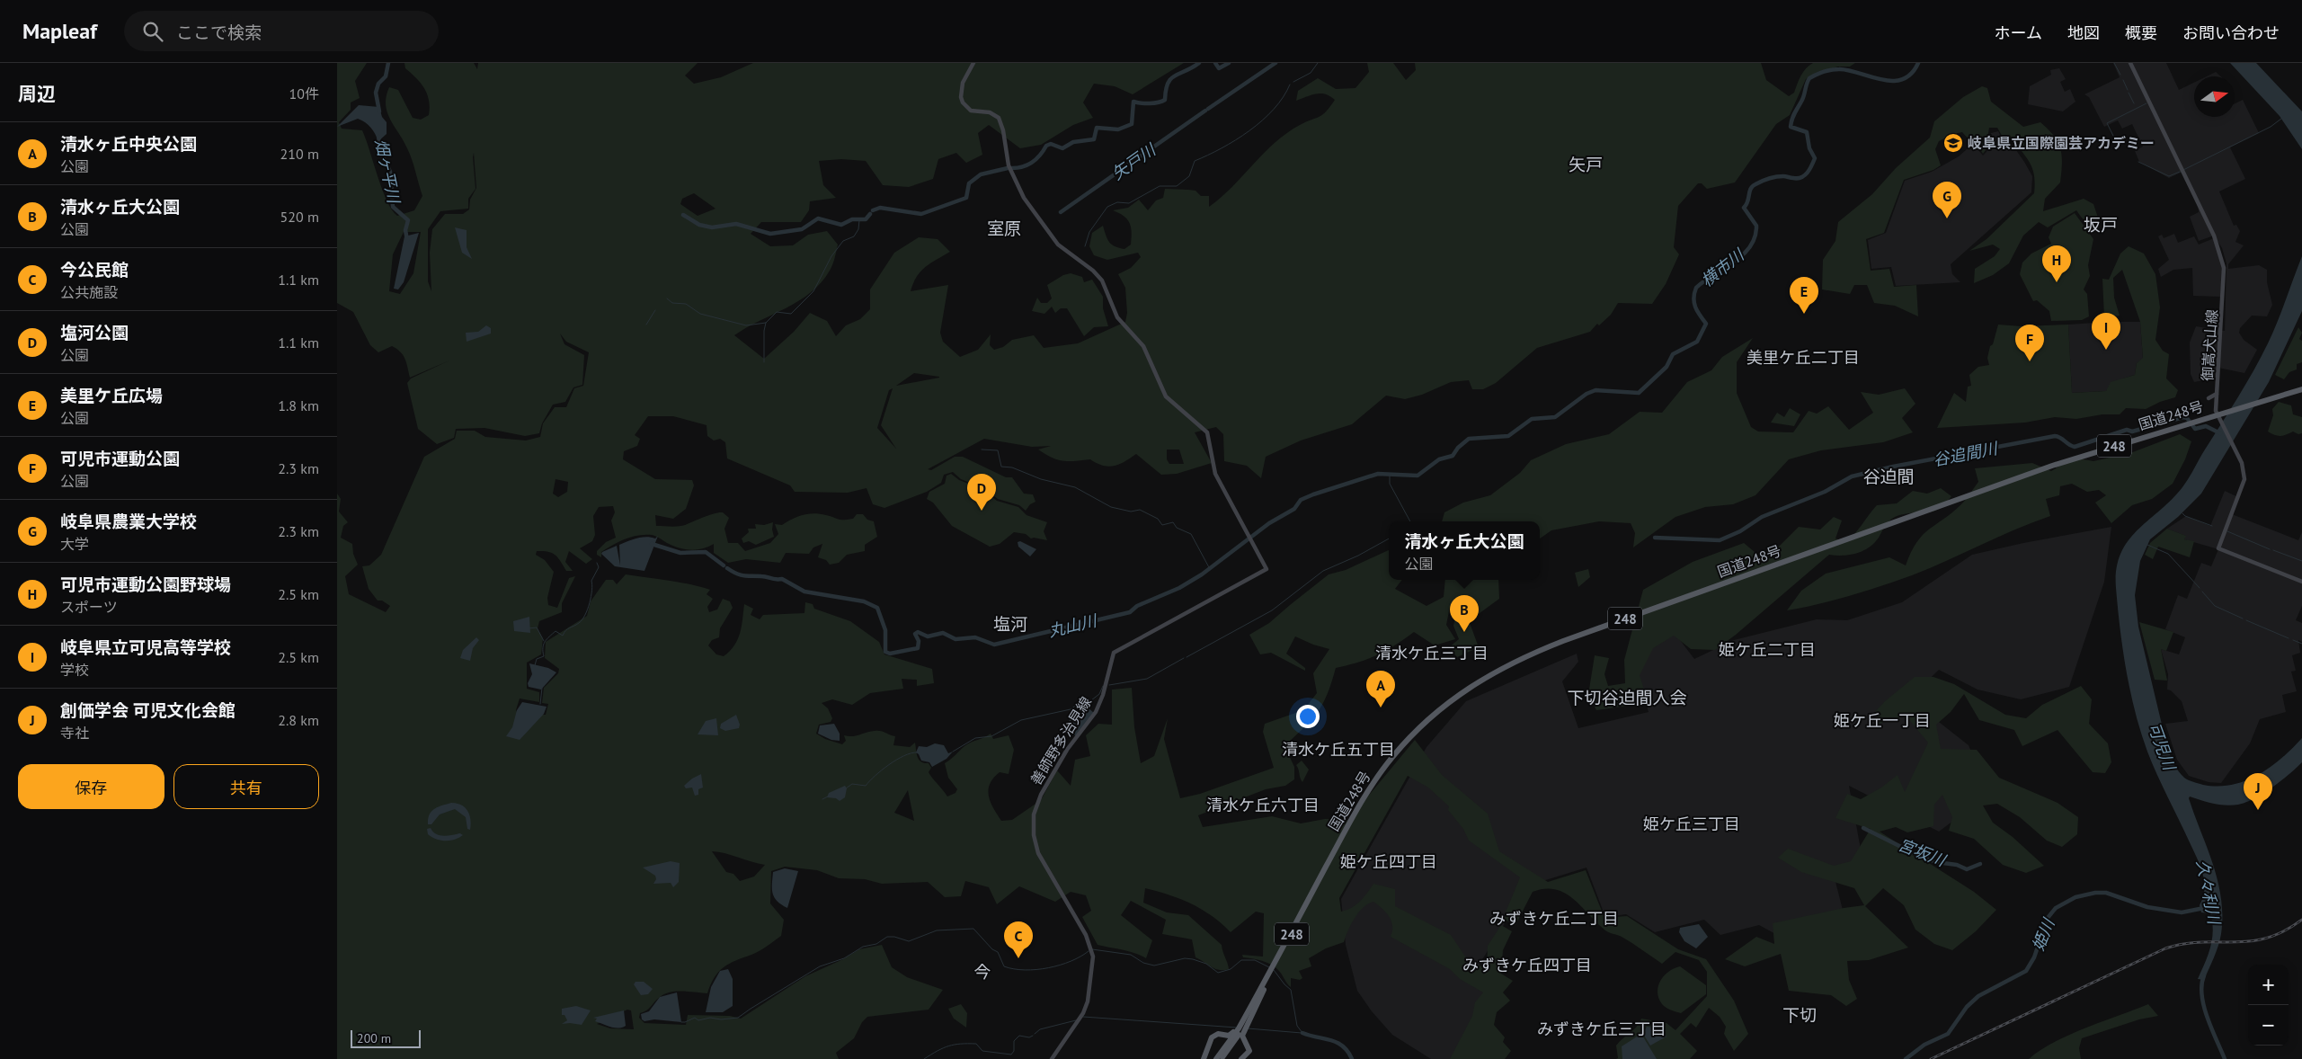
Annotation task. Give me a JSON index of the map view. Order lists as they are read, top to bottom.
{
  "streets": {
    "highway": ["国道248号", "248"],
    "main road": ["御嵩犬山線", "善師野多治見線"]
  },
  "districts": [
    "矢戸",
    "坂戸",
    "室原",
    "美里ケ丘二丁目",
    "谷迫間",
    "塩河",
    "姫ケ丘二丁目",
    "清水ケ丘三丁目",
    "下切谷迫間入会",
    "姫ケ丘一丁目",
    "清水ケ丘五丁目",
    "清水ケ丘六丁目",
    "姫ケ丘三丁目",
    "姫ケ丘四丁目",
    "みずきケ丘二丁目",
    "みずきケ丘四丁目",
    "今",
    "下切",
    "みずきケ丘三丁目"
  ],
  "water": [
    "矢戸川",
    "畑ヶ平川",
    "横市川",
    "谷追間川",
    "丸山川",
    "可児川",
    "宮坂川",
    "久々利川",
    "姫川"
  ],
  "places": {
    "school or university": ["岐阜県立国際園芸アカデミー"]
  },
  "scale_bar": "200 m",
  "north": "right",
  "page": {
    "header": "Mapleaf",
    "search": "ここで検索",
    "nav": [
      "ホーム",
      "地図",
      "概要",
      "お問い合わせ"
    ],
    "heading": ["周辺", "10件"],
    "list": [
      {
        "mark": "A",
        "name": "清水ヶ丘中央公園",
        "note": "公園",
        "value": "210 m"
      },
      {
        "mark": "B",
        "name": "清水ヶ丘大公園",
        "note": "公園",
        "value": "520 m"
      },
      {
        "mark": "C",
        "name": "今公民館",
        "note": "公共施設",
        "value": "1.1 km"
      },
      {
        "mark": "D",
        "name": "塩河公園",
        "note": "公園",
        "value": "1.1 km"
      },
      {
        "mark": "E",
        "name": "美里ケ丘広場",
        "note": "公園",
        "value": "1.8 km"
      },
      {
        "mark": "F",
        "name": "可児市運動公園",
        "note": "公園",
        "value": "2.3 km"
      },
      {
        "mark": "G",
        "name": "岐阜県農業大学校",
        "note": "大学",
        "value": "2.3 km"
      },
      {
        "mark": "H",
        "name": "可児市運動公園野球場",
        "note": "スポーツ",
        "value": "2.5 km"
      },
      {
        "mark": "I",
        "name": "岐阜県立可児高等学校",
        "note": "学校",
        "value": "2.5 km"
      },
      {
        "mark": "J",
        "name": "創価学会 可児文化会館",
        "note": "寺社",
        "value": "2.8 km"
      }
    ],
    "pins": [
      "G",
      "H",
      "E",
      "I",
      "F",
      "D",
      "B",
      "A",
      "J",
      "C"
    ],
    "popup": ["清水ヶ丘大公園", "公園"],
    "buttons": ["保存", "共有"],
    "map_buttons": ["+", "−"],
    "scale": "200 m"
  }
}
